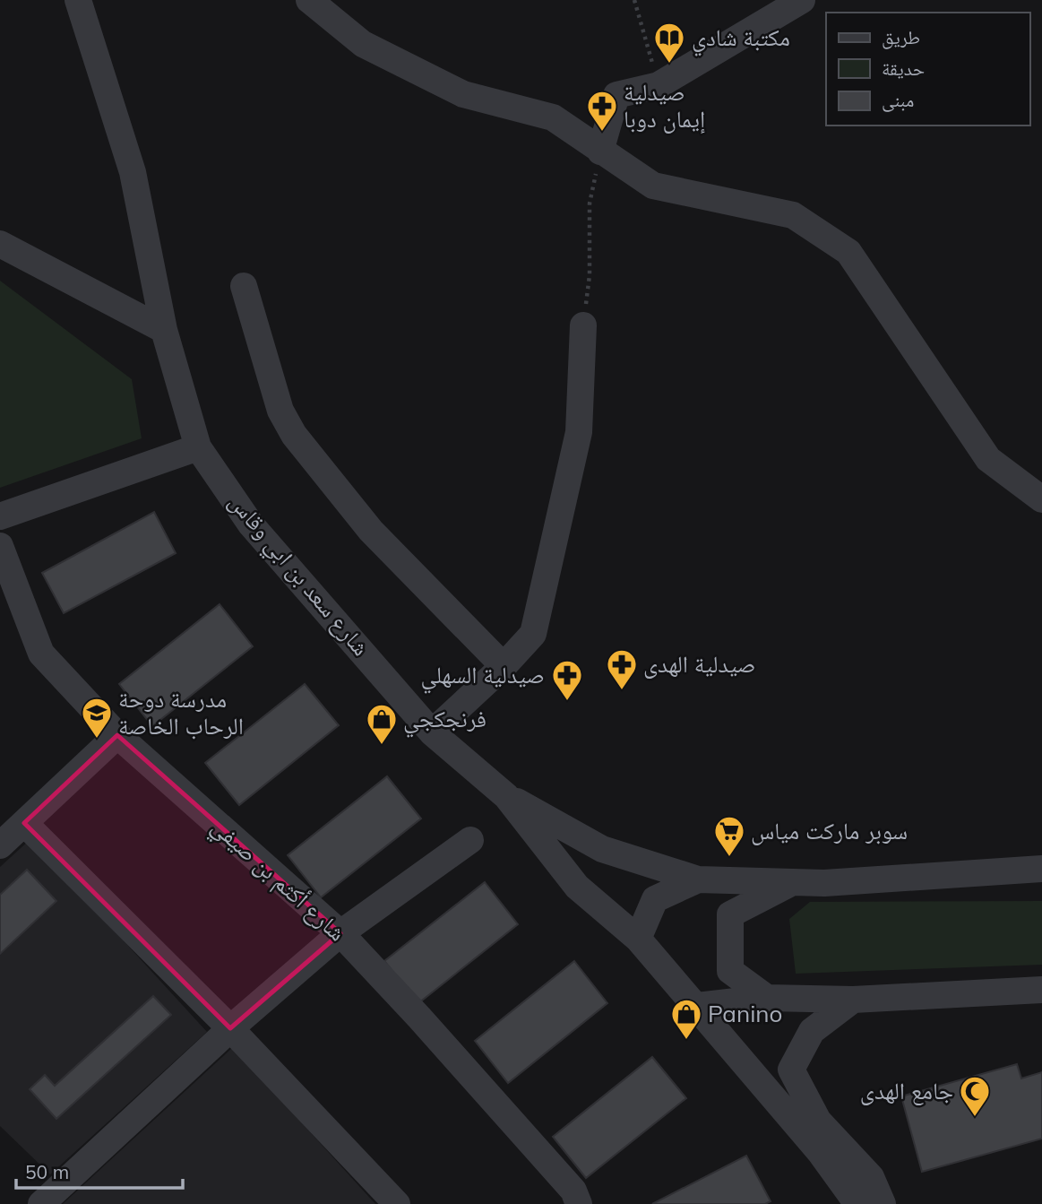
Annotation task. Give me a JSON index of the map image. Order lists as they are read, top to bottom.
{
  "streets": {
    "street": ["شارع سعد بن ابي وقاس", "شارع أكثم بن صيفي"]
  },
  "places": {
    "library": ["مكتبة شادي"],
    "pharmacy": ["صيدلية إيمان دوبا", "صيدلية الهدى", "صيدلية السهلي"],
    "school or university": ["مدرسة دوحة الرحاب الخاصة"],
    "shop": ["فرنجكجي", "Panino"],
    "supermarket": ["سوبر ماركت مياس"],
    "mosque": ["جامع الهدى"]
  },
  "legend": ["طريق", "حديقة", "مبنى"],
  "scale_bar": "50 m"
}
